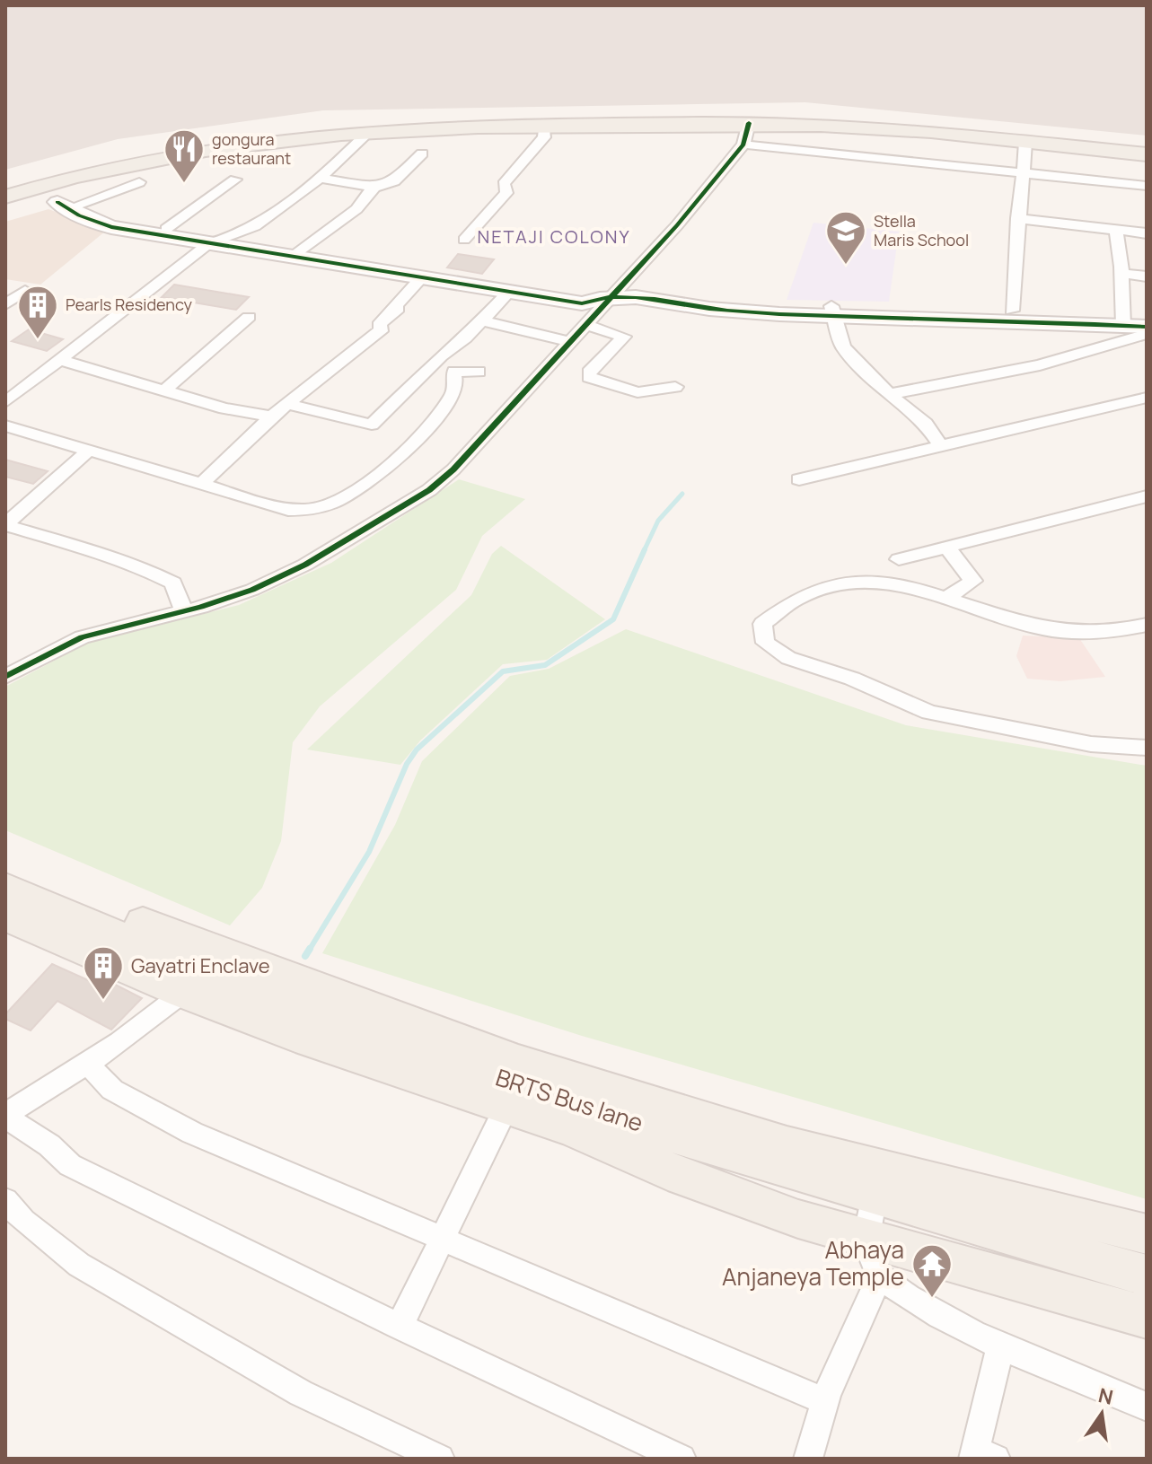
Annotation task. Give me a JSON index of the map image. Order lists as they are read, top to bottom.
{
  "streets": {
    "main road": ["BRTS Bus lane"]
  },
  "districts": ["NETAJI COLONY"],
  "places": {
    "restaurant": ["gongura restaurant"],
    "school or university": ["Stella Maris School"],
    "building": ["Pearls Residency", "Gayatri Enclave"],
    "temple": ["Abhaya Anjaneya Temple"]
  },
  "north": "top"
}
